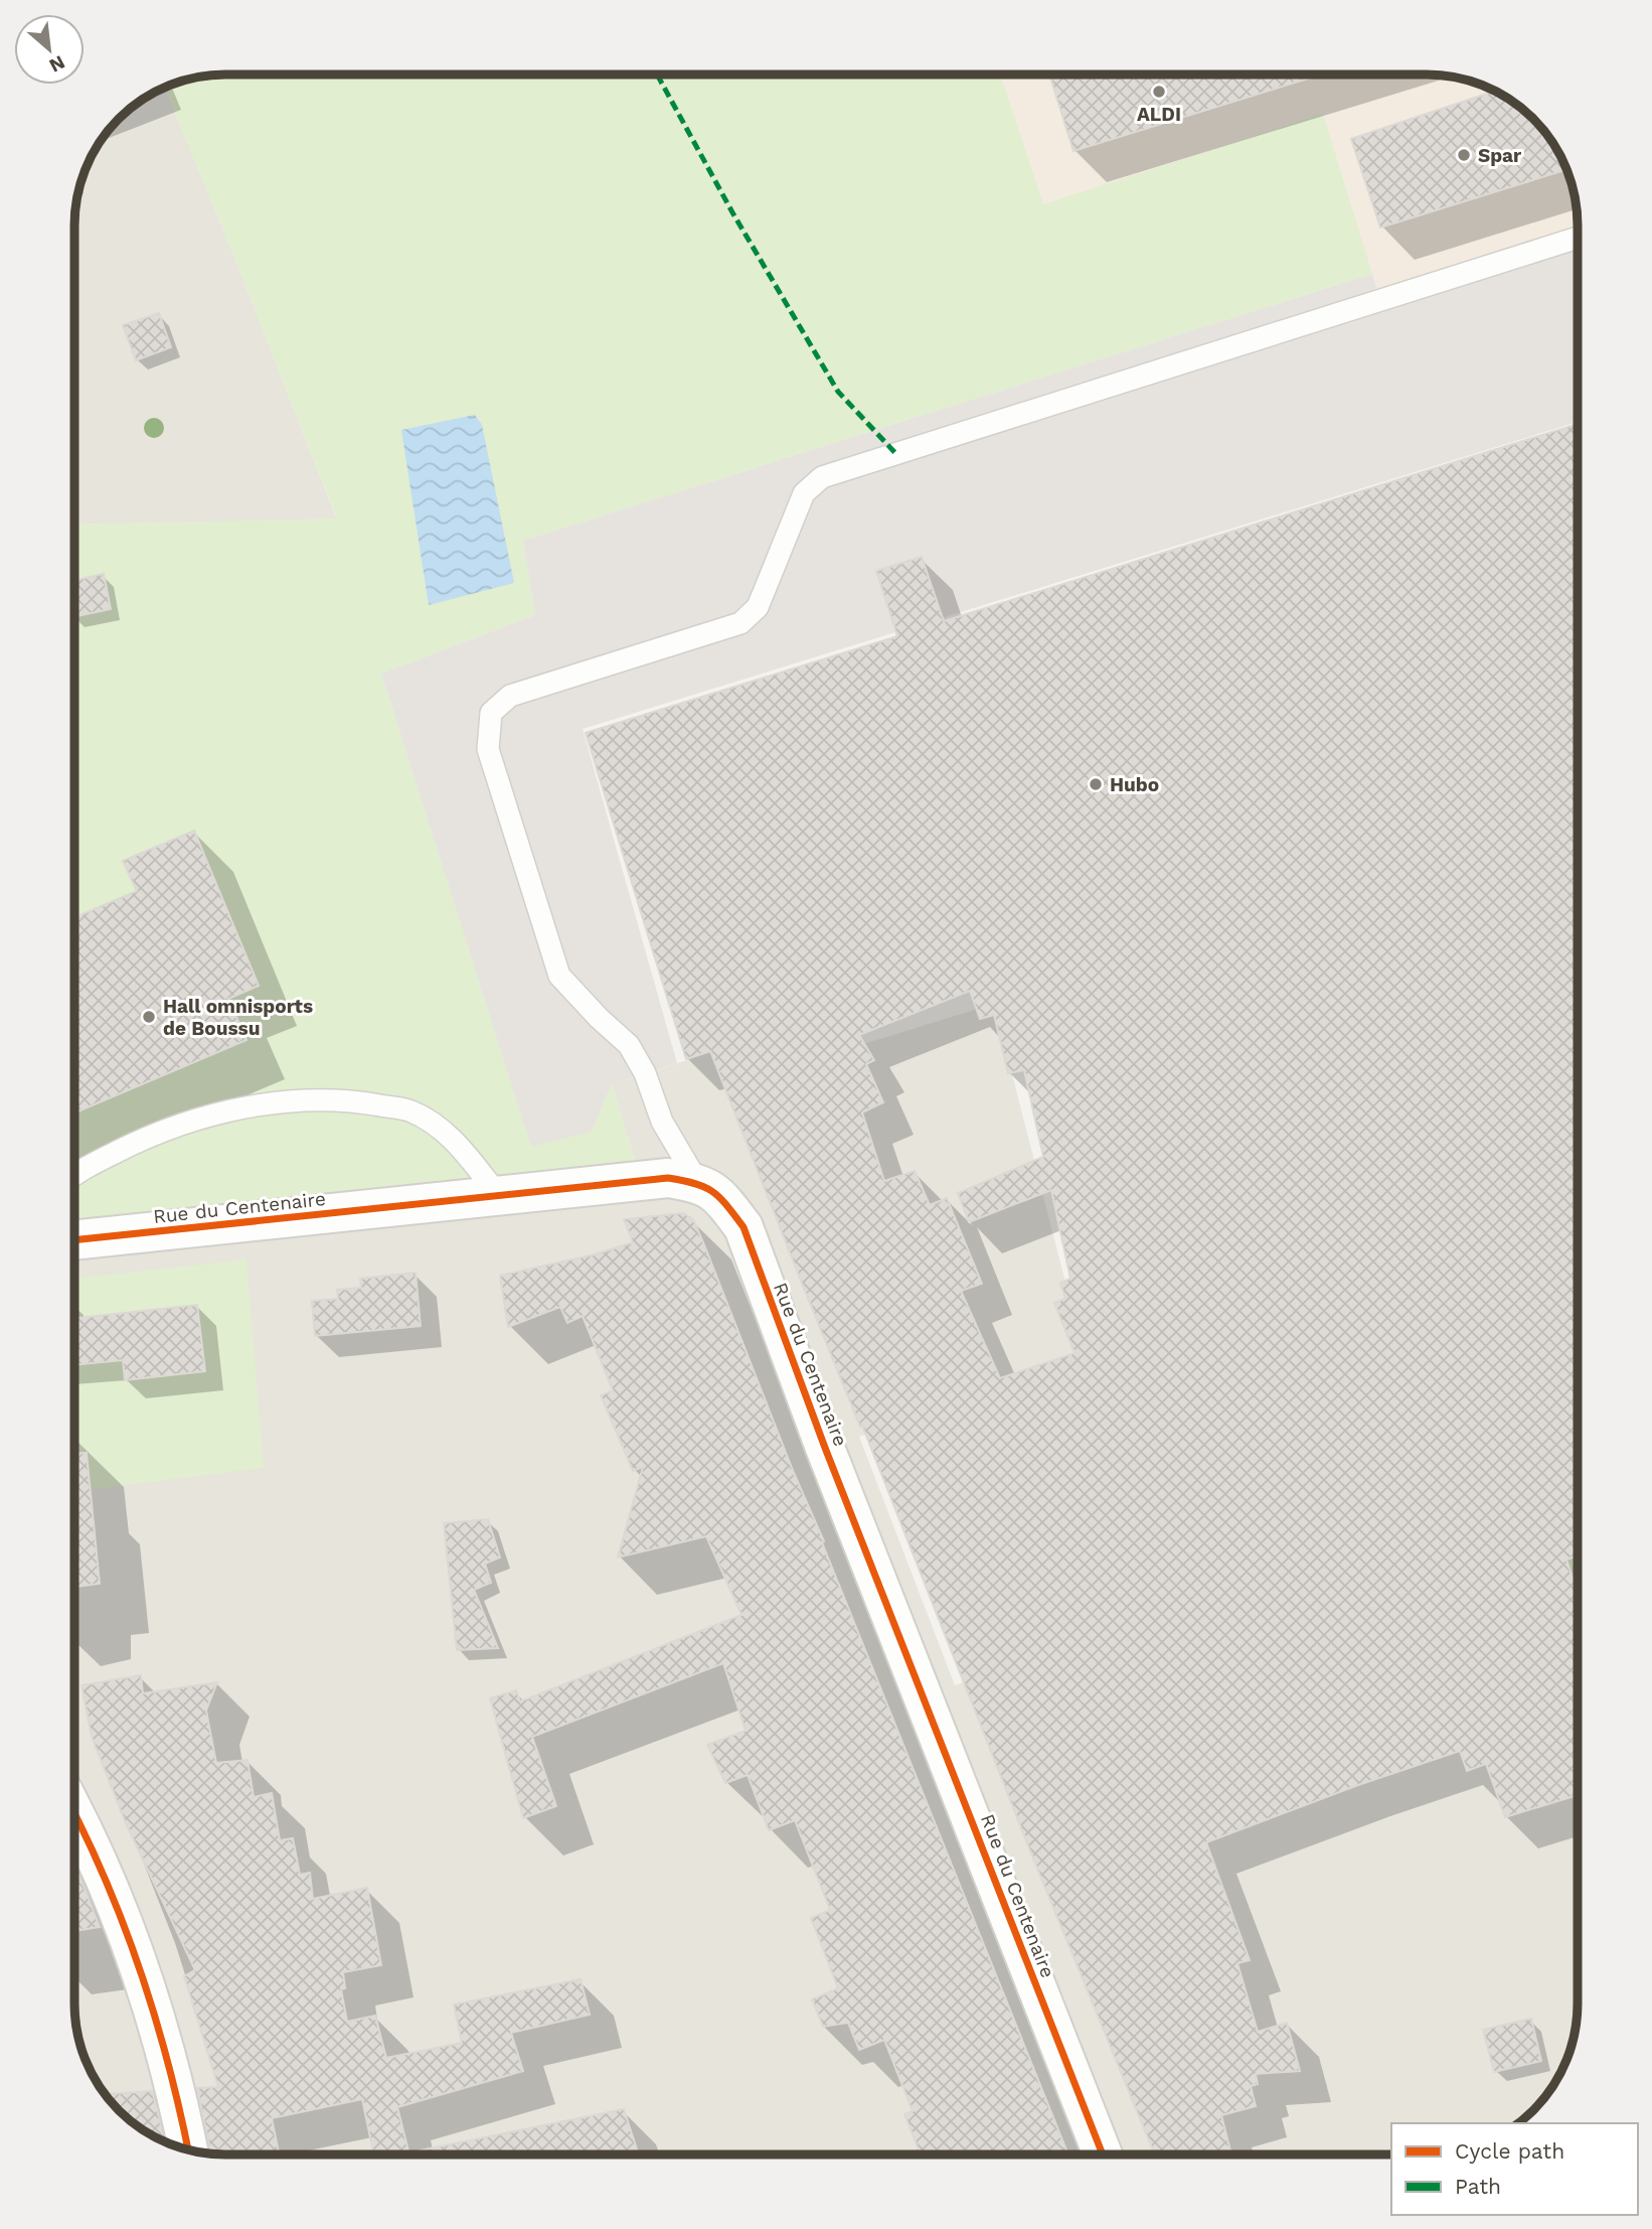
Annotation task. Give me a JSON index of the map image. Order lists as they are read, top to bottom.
{
  "streets": {
    "street": ["Rue du Centenaire"]
  },
  "places": [
    "ALDI",
    "Spar",
    "Hubo",
    "Hall omnisports de Boussu"
  ],
  "legend": ["Cycle path", "Path"],
  "north": "bottom right"
}
